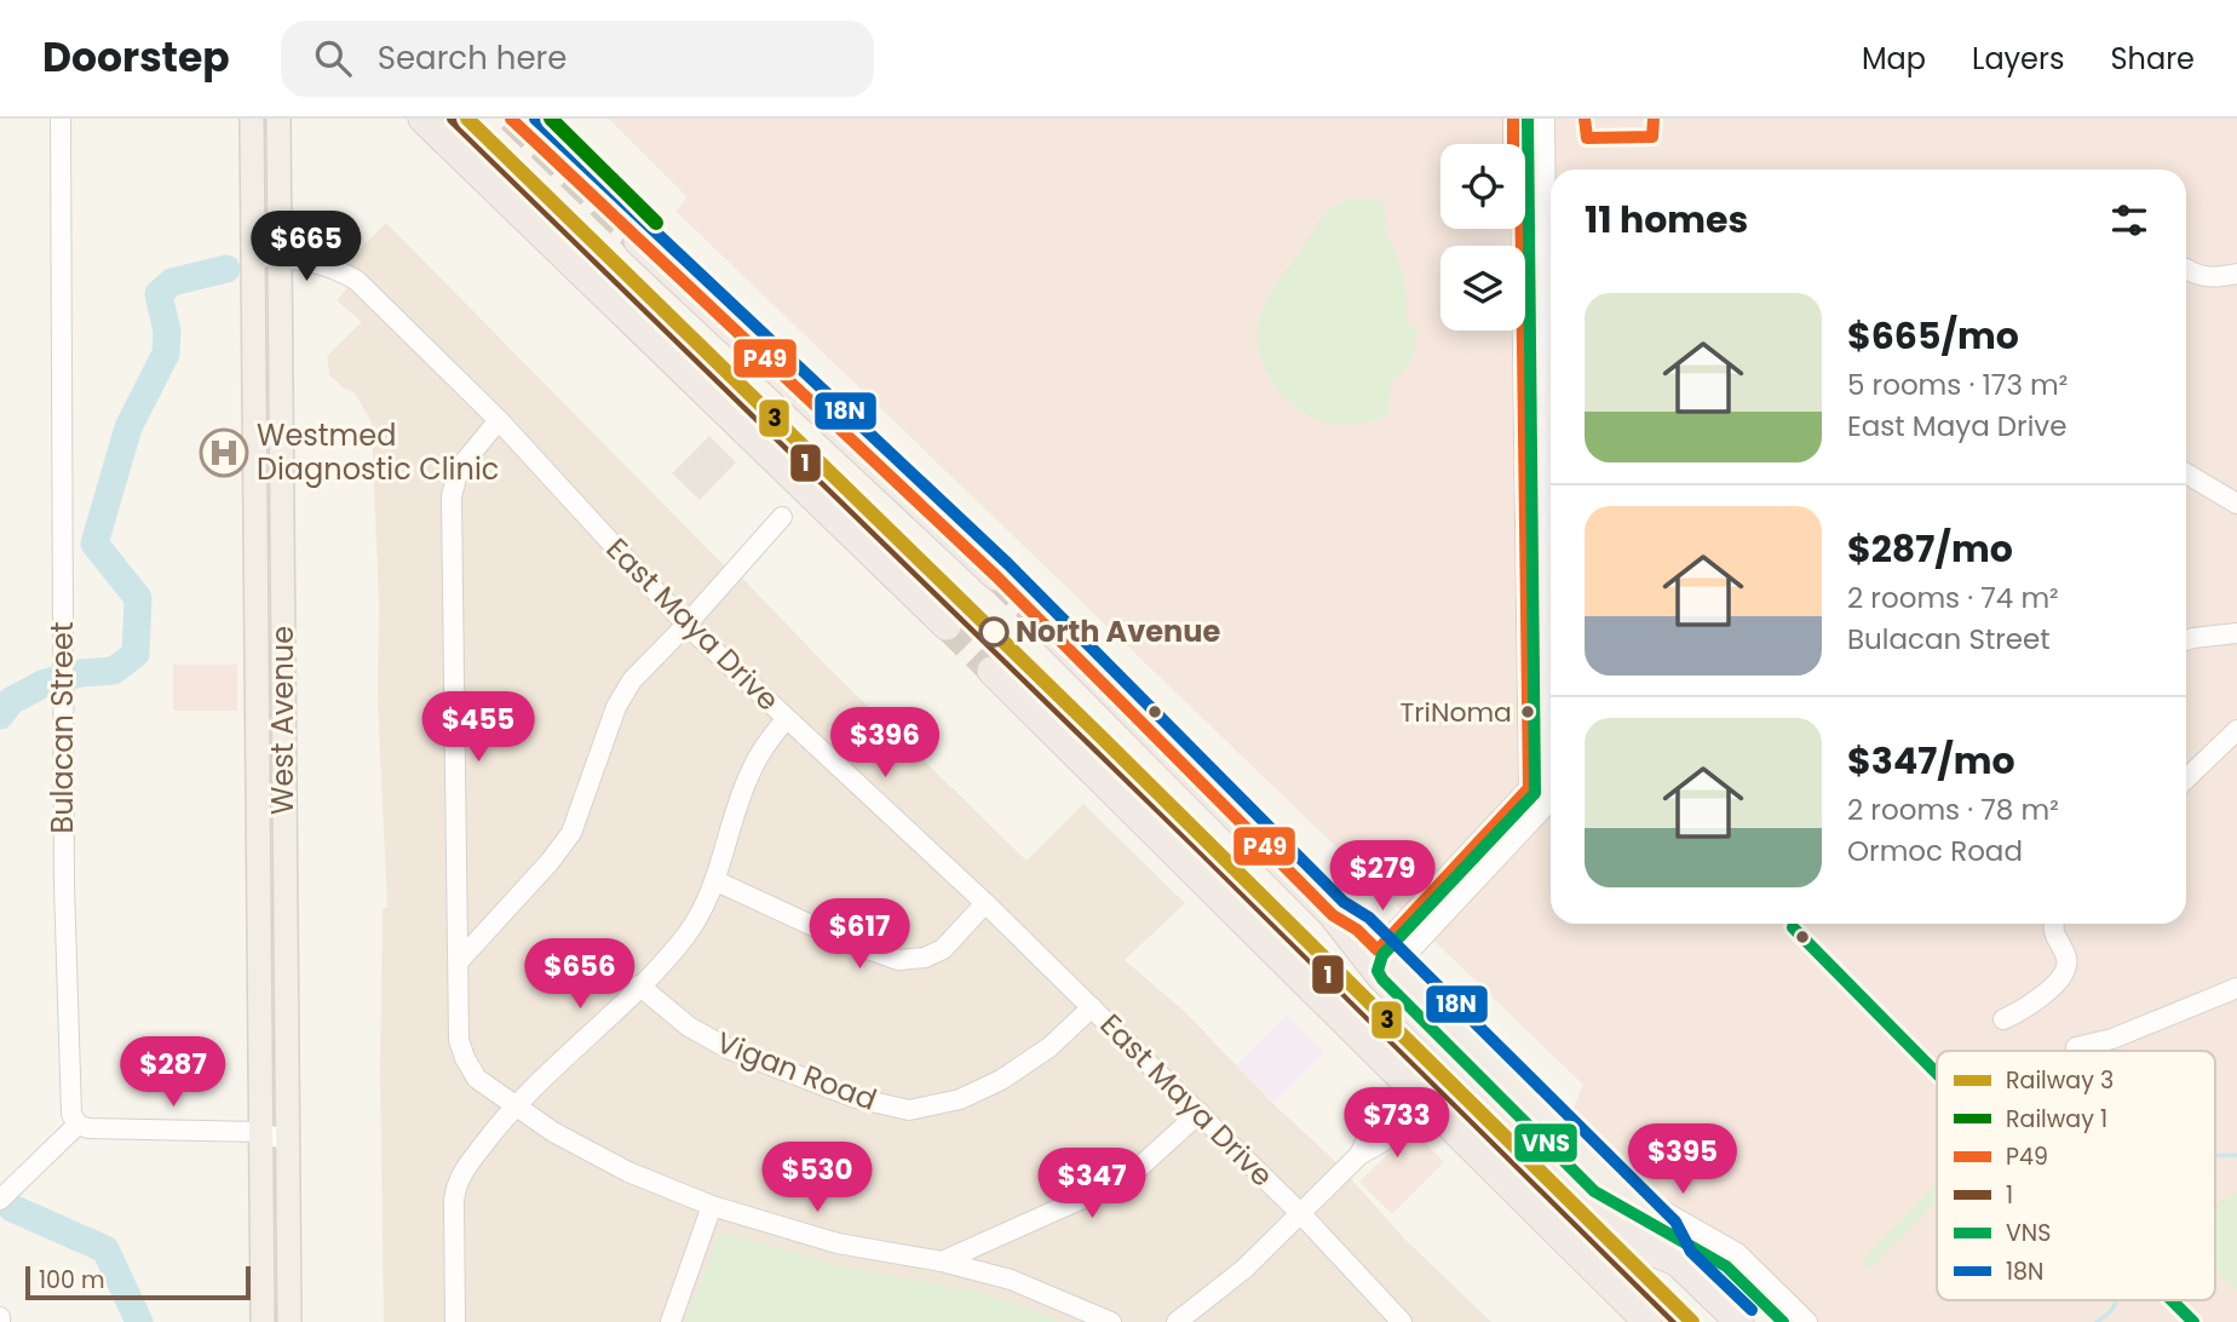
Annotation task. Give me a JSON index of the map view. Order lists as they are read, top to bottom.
{
  "streets": {
    "main road": ["West Avenue"],
    "street": ["East Maya Drive", "Bulacan Street", "Vigan Road"]
  },
  "crossings": [
    ["East Maya Drive", "West Avenue"],
    ["East Maya Drive", "Vigan Road"]
  ],
  "places": {
    "hospital": ["Westmed Diagnostic Clinic"],
    "other": ["North Avenue", "TriNoma"]
  },
  "lines": [
    "rail line 3",
    "rail line 1",
    "transit line P49",
    "transit line 1",
    "transit line VNS",
    "transit line 18N"
  ],
  "legend": [
    "Railway 3",
    "Railway 1",
    "P49",
    "1",
    "VNS",
    "18N"
  ],
  "scale_bar": "100 m",
  "page": {
    "header": "Doorstep",
    "search": "Search here",
    "nav": ["Map", "Layers", "Share"],
    "heading": "11 homes",
    "price": [
      "$665",
      "$455",
      "$396",
      "$279",
      "$617",
      "$656",
      "$287",
      "$733",
      "$395",
      "$530",
      "$347"
    ],
    "list": [
      {
        "name": "$665/mo",
        "note": "5 rooms · 173 m² · East Maya Drive"
      },
      {
        "name": "$287/mo",
        "note": "2 rooms · 74 m² · Bulacan Street"
      },
      {
        "name": "$347/mo",
        "note": "2 rooms · 78 m² · Ormoc Road"
      }
    ],
    "scale": "100 m"
  }
}
